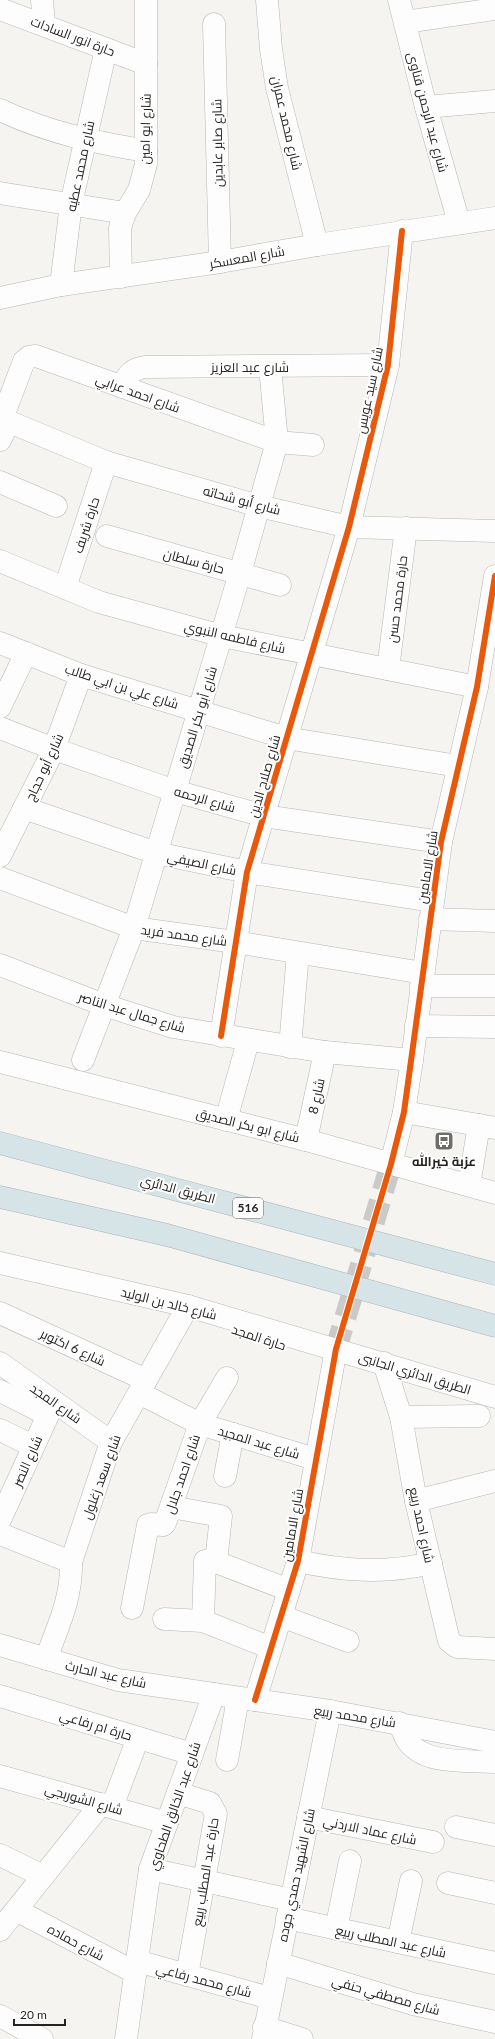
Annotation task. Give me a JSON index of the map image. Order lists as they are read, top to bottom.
{
  "streets": {
    "highway": ["الطريق الدائري", "516"],
    "street": [
      "حارة انور السادات",
      "شارع عبد الرحمن قناوى",
      "شارع محمد عمران",
      "شارع ابو امين",
      "شارع صابر عابدين",
      "شارع محمد عطيه",
      "شارع المعسكر",
      "شارع عبد العزيز",
      "شارع سيد عويس",
      "شارع احمد عرابي",
      "شارع أبو شحاته",
      "حارة شريف",
      "حارة سلطان",
      "حارة محمد حسن",
      "شارع فاطمه النبوي",
      "شارع علي بن ابي طالب",
      "شارع أبو بكر الصديق",
      "شارع أبو حجاج",
      "شارع صلاح الدين",
      "شارع الرحمه",
      "شارع الصيفي",
      "شارع الامامين",
      "شارع محمد فريد",
      "شارع جمال عبد الناصر",
      "شارع 8",
      "شارع ابو بكر الصديق",
      "شارع خالد بن الوليد",
      "شارع 6 اكتوبر",
      "الطريق الدائري الجانبى",
      "شارع المجد",
      "شارع عبد المجيد",
      "شارع النصر",
      "شارع احمد جلال",
      "شارع سعد زغلول",
      "شارع احمد ربيع",
      "شارع عبد الحارث",
      "شارع محمد ربيع",
      "حارة ام رفاعي",
      "شارع الشوربجي",
      "شارع عبد الخالق الطحاوي",
      "شارع عماد الاردني",
      "حارة عبد المطلب ربيع",
      "شارع الشهيد حمدي جوده",
      "شارع عبد المطلب ربيع",
      "شارع حماده",
      "شارع محمد رفاعي",
      "شارع مصطفي حنفي"
    ]
  },
  "crossings": [
    ["حارة انور السادات", "شارع ابو امين"],
    ["حارة انور السادات", "شارع محمد عطيه"],
    ["شارع عبد الرحمن قناوى", "شارع المعسكر"],
    ["شارع محمد عمران", "شارع المعسكر"],
    ["شارع ابو امين", "شارع المعسكر"],
    ["شارع صابر عابدين", "شارع المعسكر"],
    ["شارع محمد عطيه", "شارع المعسكر"],
    ["شارع المعسكر", "شارع سيد عويس"],
    ["شارع عبد العزيز", "شارع سيد عويس"],
    ["شارع عبد العزيز", "شارع احمد عرابي"],
    ["شارع عبد العزيز", "شارع أبو بكر الصديق"],
    ["شارع سيد عويس", "شارع أبو شحاته"],
    ["شارع سيد عويس", "شارع صلاح الدين"],
    ["شارع احمد عرابي", "شارع أبو شحاته"],
    ["شارع احمد عرابي", "شارع أبو بكر الصديق"],
    ["شارع أبو شحاته", "حارة شريف"],
    ["شارع أبو شحاته", "حارة محمد حسن"],
    ["شارع أبو شحاته", "شارع أبو بكر الصديق"],
    ["شارع أبو شحاته", "شارع صلاح الدين"],
    ["حارة شريف", "شارع فاطمه النبوي"],
    ["حارة سلطان", "شارع أبو بكر الصديق"],
    ["حارة محمد حسن", "شارع فاطمه النبوي"],
    ["شارع فاطمه النبوي", "شارع أبو بكر الصديق"],
    ["شارع فاطمه النبوي", "شارع صلاح الدين"],
    ["شارع فاطمه النبوي", "شارع الامامين"],
    ["شارع علي بن ابي طالب", "شارع أبو بكر الصديق"],
    ["شارع علي بن ابي طالب", "شارع أبو حجاج"],
    ["شارع علي بن ابي طالب", "شارع صلاح الدين"],
    ["شارع علي بن ابي طالب", "شارع الامامين"],
    ["شارع أبو بكر الصديق", "شارع الرحمه"],
    ["شارع أبو بكر الصديق", "شارع الصيفي"],
    ["شارع أبو بكر الصديق", "شارع محمد فريد"],
    ["شارع أبو بكر الصديق", "شارع جمال عبد الناصر"],
    ["شارع أبو حجاج", "شارع الرحمه"],
    ["شارع أبو حجاج", "شارع الصيفي"],
    ["شارع صلاح الدين", "شارع الرحمه"],
    ["شارع صلاح الدين", "شارع الصيفي"],
    ["شارع صلاح الدين", "شارع محمد فريد"],
    ["شارع صلاح الدين", "شارع جمال عبد الناصر"],
    ["شارع الرحمه", "شارع الامامين"],
    ["شارع الصيفي", "شارع الامامين"],
    ["شارع الامامين", "شارع محمد فريد"],
    ["شارع الامامين", "شارع جمال عبد الناصر"],
    ["شارع الامامين", "شارع ابو بكر الصديق"],
    ["شارع الامامين", "شارع خالد بن الوليد"],
    ["شارع الامامين", "الطريق الدائري الجانبى"],
    ["شارع الامامين", "شارع عبد المجيد"],
    ["شارع الامامين", "شارع محمد ربيع"],
    ["شارع جمال عبد الناصر", "شارع 8"],
    ["شارع 8", "شارع ابو بكر الصديق"],
    ["شارع خالد بن الوليد", "الطريق الدائري الجانبى"],
    ["شارع خالد بن الوليد", "شارع سعد زغلول"],
    ["شارع 6 اكتوبر", "شارع عبد المجيد"],
    ["شارع 6 اكتوبر", "شارع سعد زغلول"],
    ["الطريق الدائري الجانبى", "شارع احمد ربيع"],
    ["شارع المجد", "شارع النصر"],
    ["شارع المجد", "شارع سعد زغلول"],
    ["شارع عبد المجيد", "شارع احمد جلال"],
    ["شارع عبد المجيد", "شارع سعد زغلول"],
    ["شارع سعد زغلول", "شارع عبد الحارث"],
    ["شارع عبد الحارث", "شارع محمد ربيع"],
    ["شارع عبد الحارث", "شارع عبد الخالق الطحاوي"],
    ["شارع محمد ربيع", "شارع عبد الخالق الطحاوي"],
    ["شارع محمد ربيع", "شارع الشهيد حمدي جوده"],
    ["حارة ام رفاعي", "شارع عبد الخالق الطحاوي"],
    ["شارع الشوربجي", "شارع عبد الخالق الطحاوي"],
    ["شارع عبد الخالق الطحاوي", "حارة عبد المطلب ربيع"],
    ["شارع عبد الخالق الطحاوي", "شارع عبد المطلب ربيع"],
    ["شارع عبد الخالق الطحاوي", "شارع حماده"],
    ["شارع عبد الخالق الطحاوي", "شارع محمد رفاعي"],
    ["شارع عماد الاردني", "شارع الشهيد حمدي جوده"],
    ["حارة عبد المطلب ربيع", "شارع عبد المطلب ربيع"],
    ["حارة عبد المطلب ربيع", "شارع محمد رفاعي"],
    ["شارع الشهيد حمدي جوده", "شارع عبد المطلب ربيع"],
    ["شارع الشهيد حمدي جوده", "شارع محمد رفاعي"],
    ["شارع الشهيد حمدي جوده", "شارع مصطفي حنفي"],
    ["شارع حماده", "شارع محمد رفاعي"]
  ],
  "places": {
    "bus stop": ["عزبة خيرالله"]
  },
  "scale_bar": "20 m"
}
